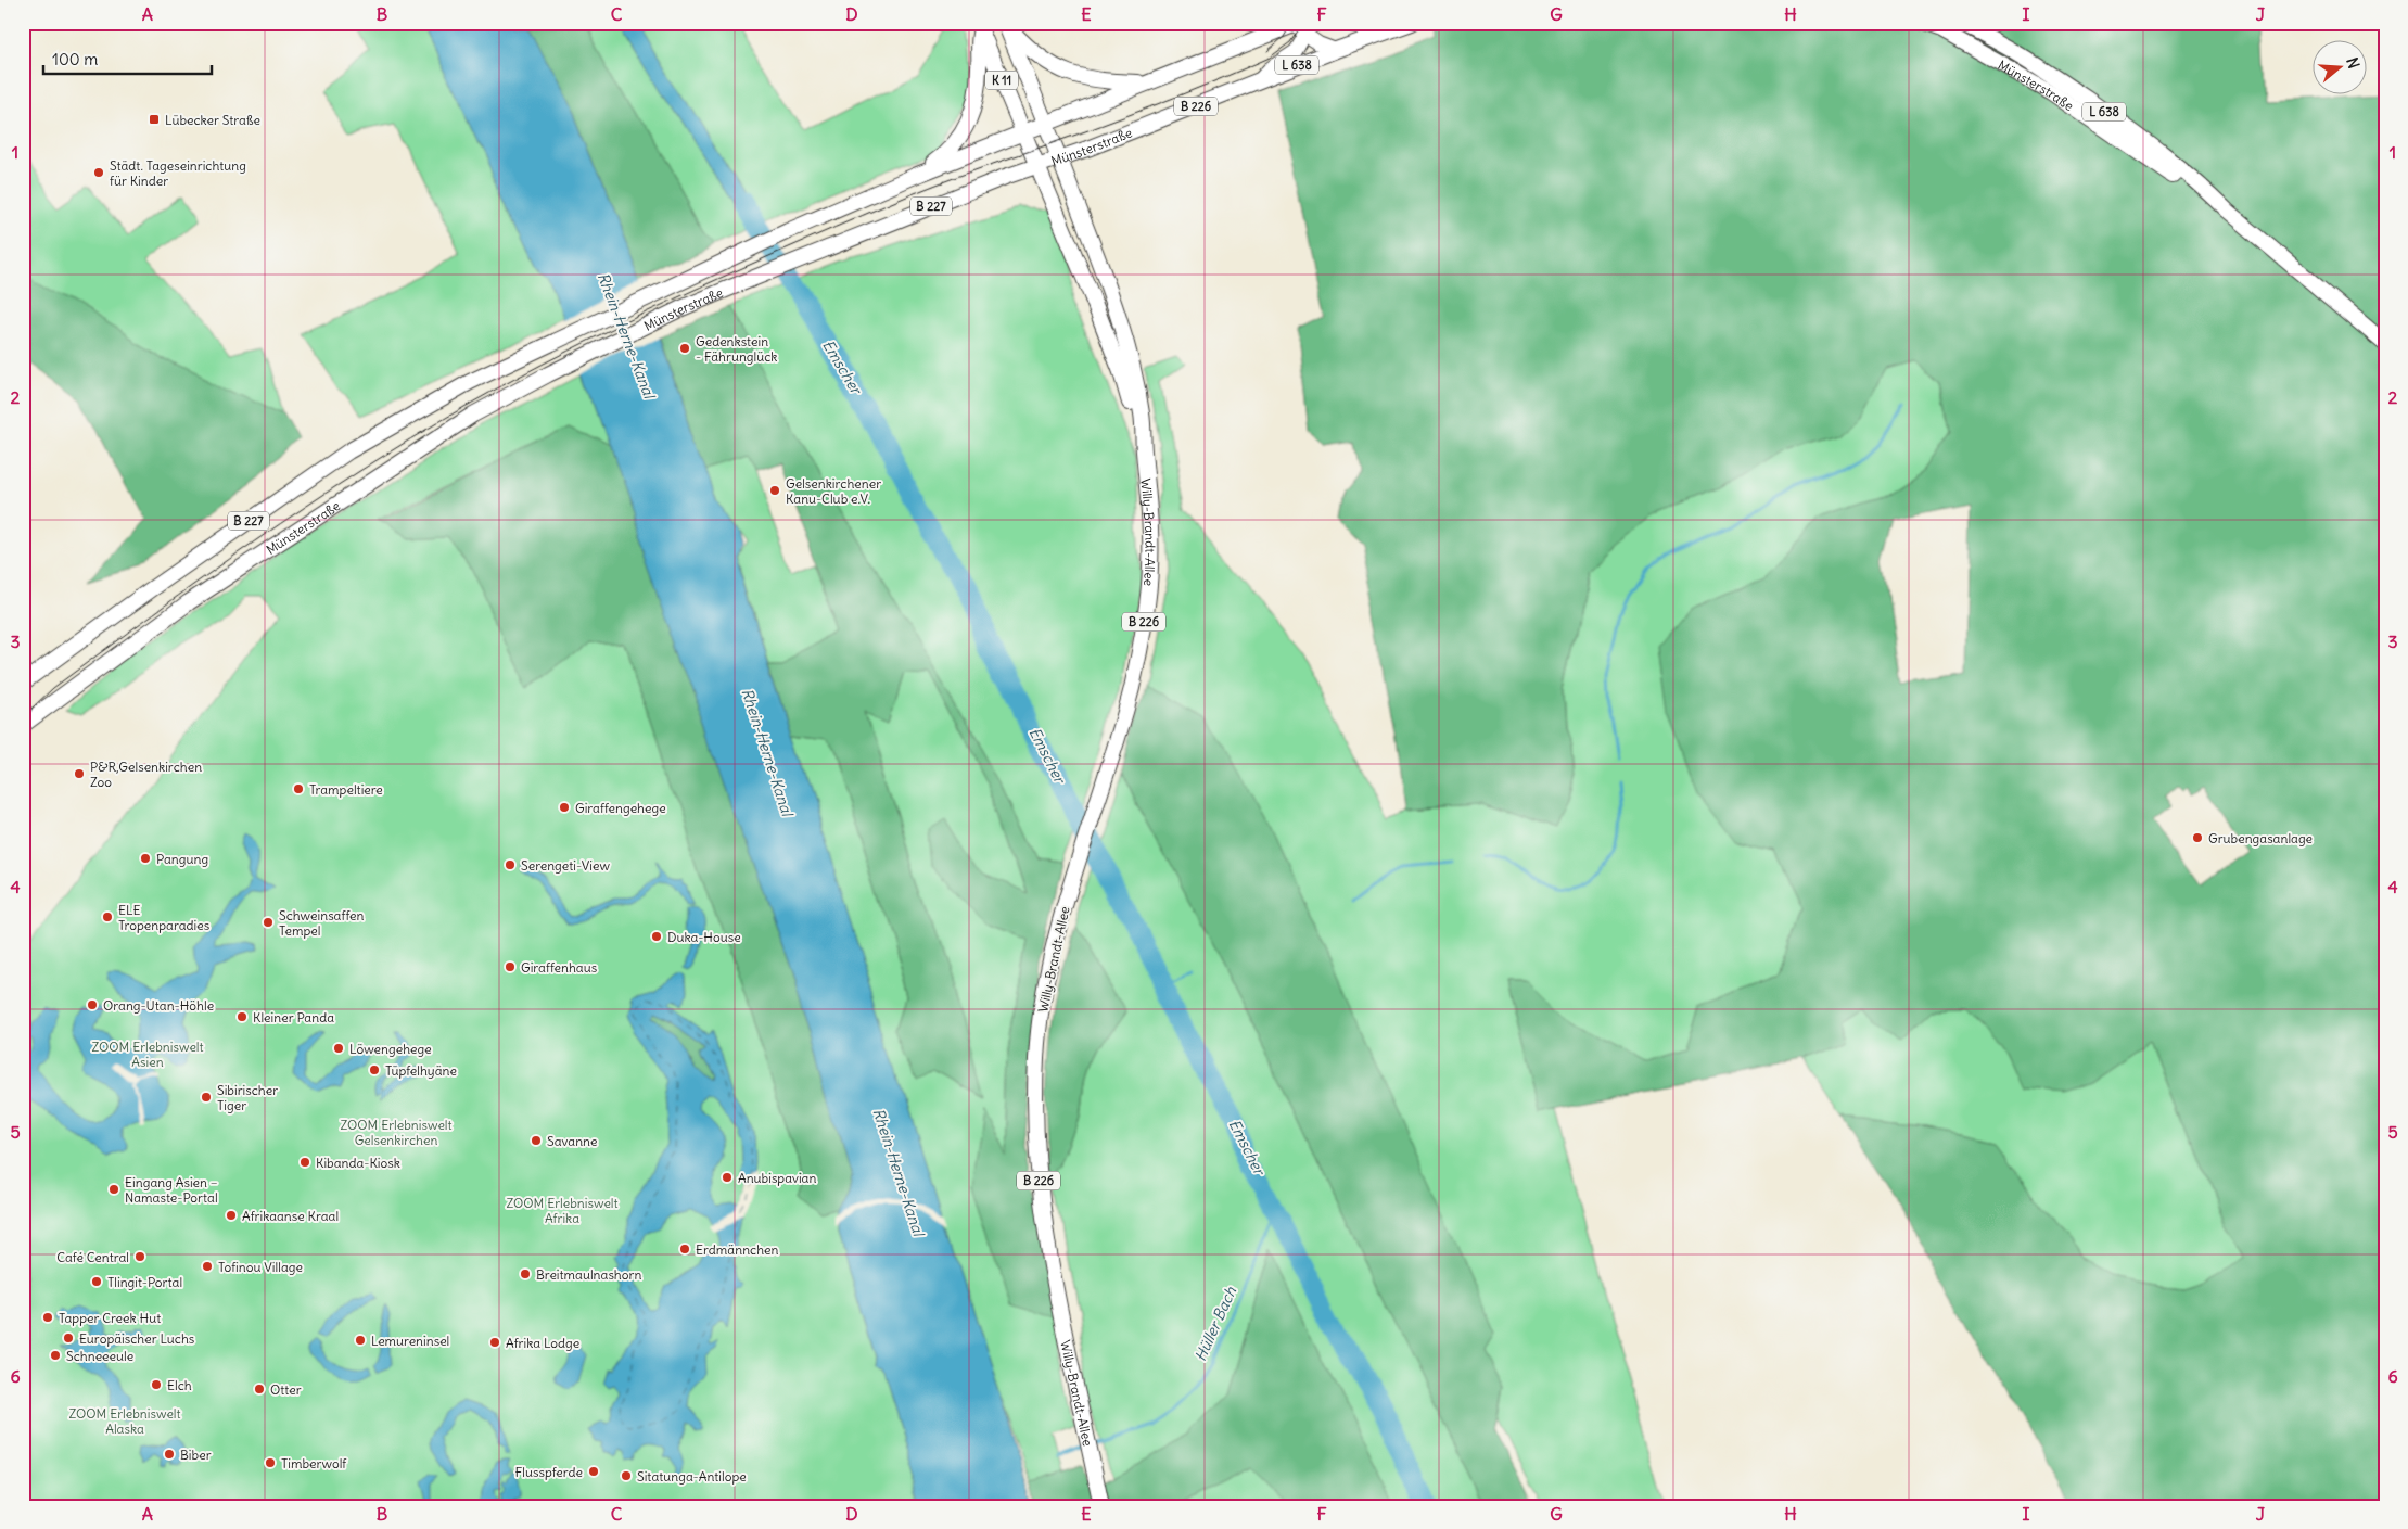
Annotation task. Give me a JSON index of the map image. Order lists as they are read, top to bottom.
{
  "streets": {
    "main road": [
      "L 638",
      "K 11",
      "Münsterstraße",
      "B 226",
      "B 227",
      "Willy-Brandt-Allee"
    ]
  },
  "crossings": [
    ["Münsterstraße", "B 226"],
    ["Münsterstraße", "Willy-Brandt-Allee"]
  ],
  "water": ["Rhein-Herne-Kanal", "Emscher", "Hüller Bach"],
  "parks": [
    "ZOOM Erlebniswelt Asien",
    "ZOOM Erlebniswelt Gelsenkirchen",
    "ZOOM Erlebniswelt Afrika",
    "ZOOM Erlebniswelt Alaska"
  ],
  "places": {
    "transit": ["Lübecker Straße"],
    "other": [
      "Städt. Tageseinrichtung für Kinder",
      "Gedenkstein - Fährunglück",
      "Gelsenkirchener Kanu-Club e.V.",
      "P&R,Gelsenkirchen Zoo",
      "Trampeltiere",
      "Giraffengehege",
      "Grubengasanlage",
      "Pangung",
      "Serengeti-View",
      "ELE Tropenparadies",
      "Schweinsaffen Tempel",
      "Duka-House",
      "Giraffenhaus",
      "Orang-Utan-Höhle",
      "Kleiner Panda",
      "Löwengehege",
      "Tüpfelhyäne",
      "Sibirischer Tiger",
      "Savanne",
      "Kibanda-Kiosk",
      "Anubispavian",
      "Eingang Asien – Namaste-Portal",
      "Afrikaanse Kraal",
      "Erdmännchen",
      "Café Central",
      "Tofinou Village",
      "Breitmaulnashorn",
      "Tlingit-Portal",
      "Tapper Creek Hut",
      "Europäischer Luchs",
      "Lemureninsel",
      "Afrika Lodge",
      "Schneeeule",
      "Elch",
      "Otter",
      "Biber",
      "Timberwolf",
      "Flusspferde",
      "Sitatunga-Antilope"
    ]
  },
  "scale_bar": "100 m",
  "north": "right",
  "grid": {
    "columns": [
      "A",
      "B",
      "C",
      "D",
      "E",
      "F",
      "G",
      "H",
      "I",
      "J"
    ],
    "rows": [
      "1",
      "2",
      "3",
      "4",
      "5",
      "6"
    ]
  }
}
